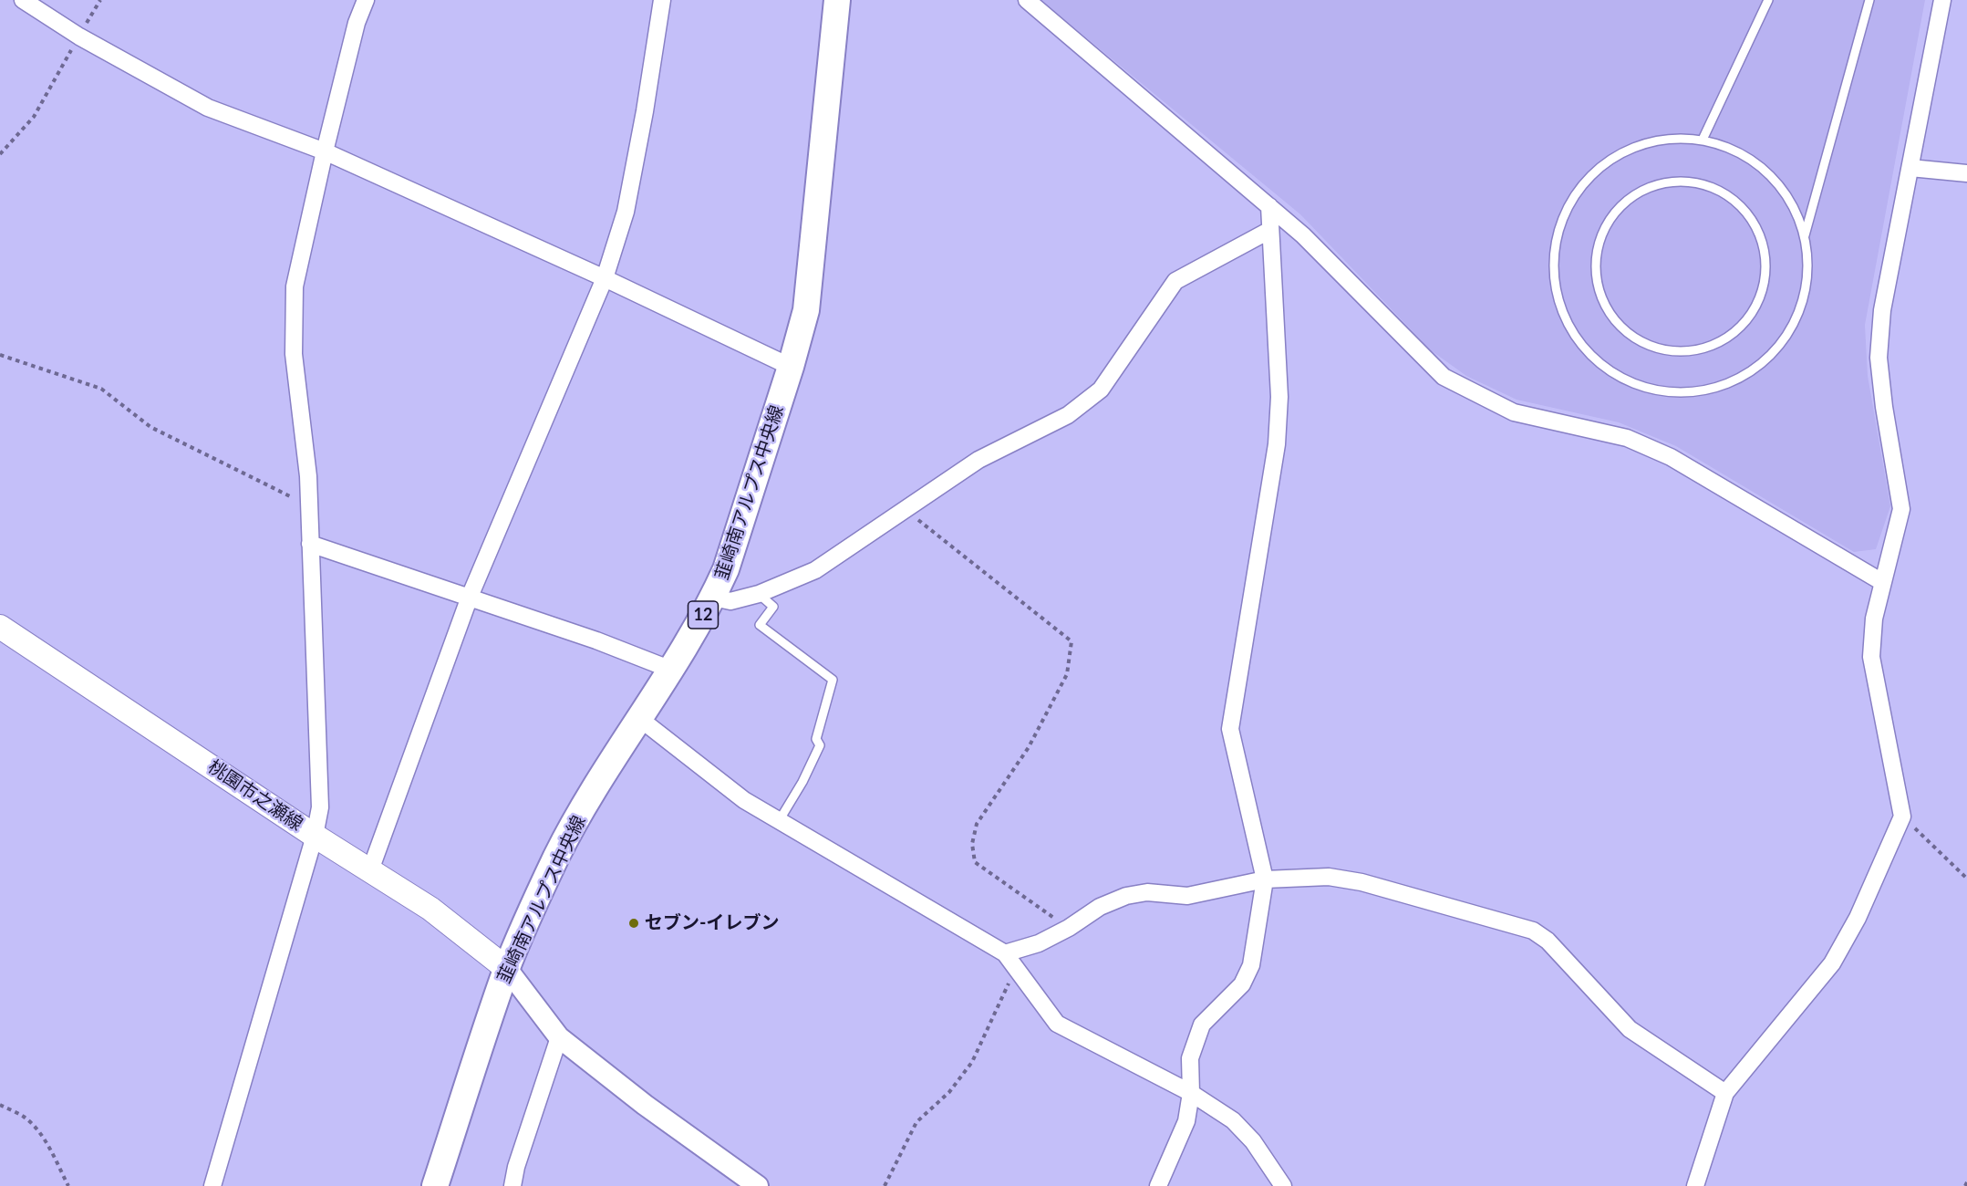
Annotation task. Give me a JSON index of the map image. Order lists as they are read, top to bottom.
{
  "streets": {
    "main road": ["韮崎南アルプス中央線", "12", "桃園市之瀬線"]
  },
  "crossings": [
    ["韮崎南アルプス中央線", "桃園市之瀬線"]
  ],
  "places": ["セブン-イレブン"]
}
